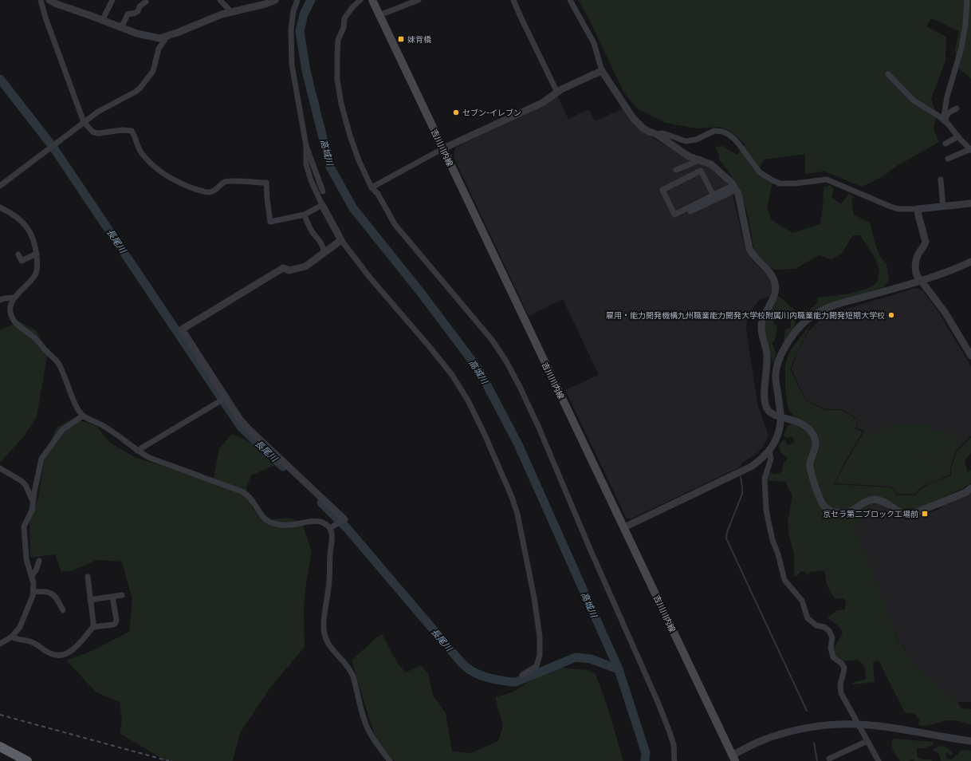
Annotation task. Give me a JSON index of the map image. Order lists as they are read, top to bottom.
{
  "streets": {
    "main road": ["吉川川内線"]
  },
  "water": ["高城川", "長尾川"],
  "places": {
    "transit": ["妹背橋", "京セラ第二ブロック工場前"],
    "other": ["セブン-イレブン", "雇用・能力開発機構九州職業能力開発大学校附属川内職業能力開発短期大学校"]
  }
}
